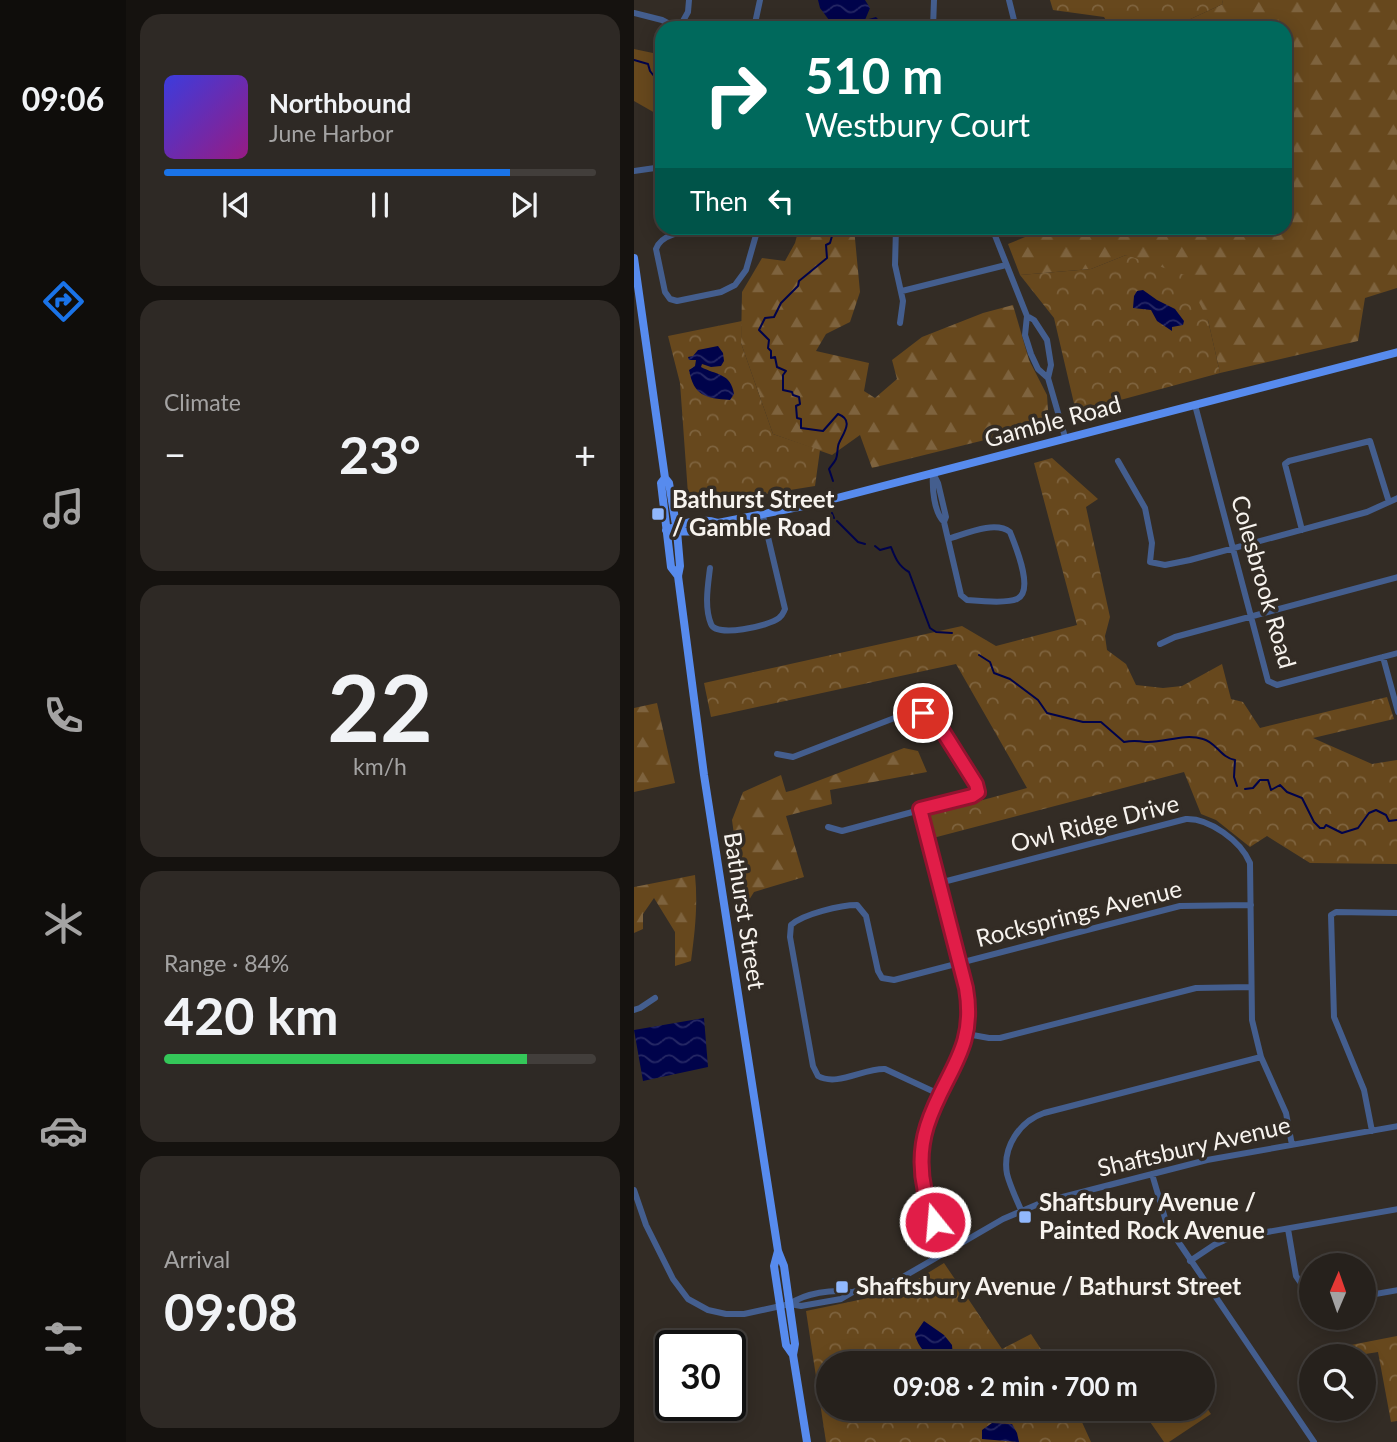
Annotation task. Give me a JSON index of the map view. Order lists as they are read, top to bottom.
{
  "streets": {
    "main road": ["Gamble Road", "Bathurst Street"],
    "street": [
      "Colesbrook Road",
      "Owl Ridge Drive",
      "Rocksprings Avenue",
      "Shaftsbury Avenue"
    ]
  },
  "crossings": [
    ["Gamble Road", "Colesbrook Road"],
    ["Gamble Road", "Bathurst Street"],
    ["Owl Ridge Drive", "Rocksprings Avenue"],
    ["Owl Ridge Drive", "Shaftsbury Avenue"],
    ["Bathurst Street", "Shaftsbury Avenue"]
  ],
  "places": {
    "transit": ["Bathurst Street / Gamble Road", "Shaftsbury Avenue / Painted Rock Avenue", "Shaftsbury Avenue / Bathurst Street"]
  },
  "north": "top",
  "page": {
    "tabs": "09:06",
    "turn": ["510 m", "Westbury Court"],
    "song": ["Northbound", "June Harbor"],
    "then": "Then",
    "tile": [
      "Climate",
      ["22", "km/h"],
      ["Range · 84%", "420 km"],
      ["Arrival", "09:08"]
    ],
    "heat": ["−", "23°", "+"],
    "limit": "30",
    "trip": "09:08 · 2 min · 700 m"
  }
}
